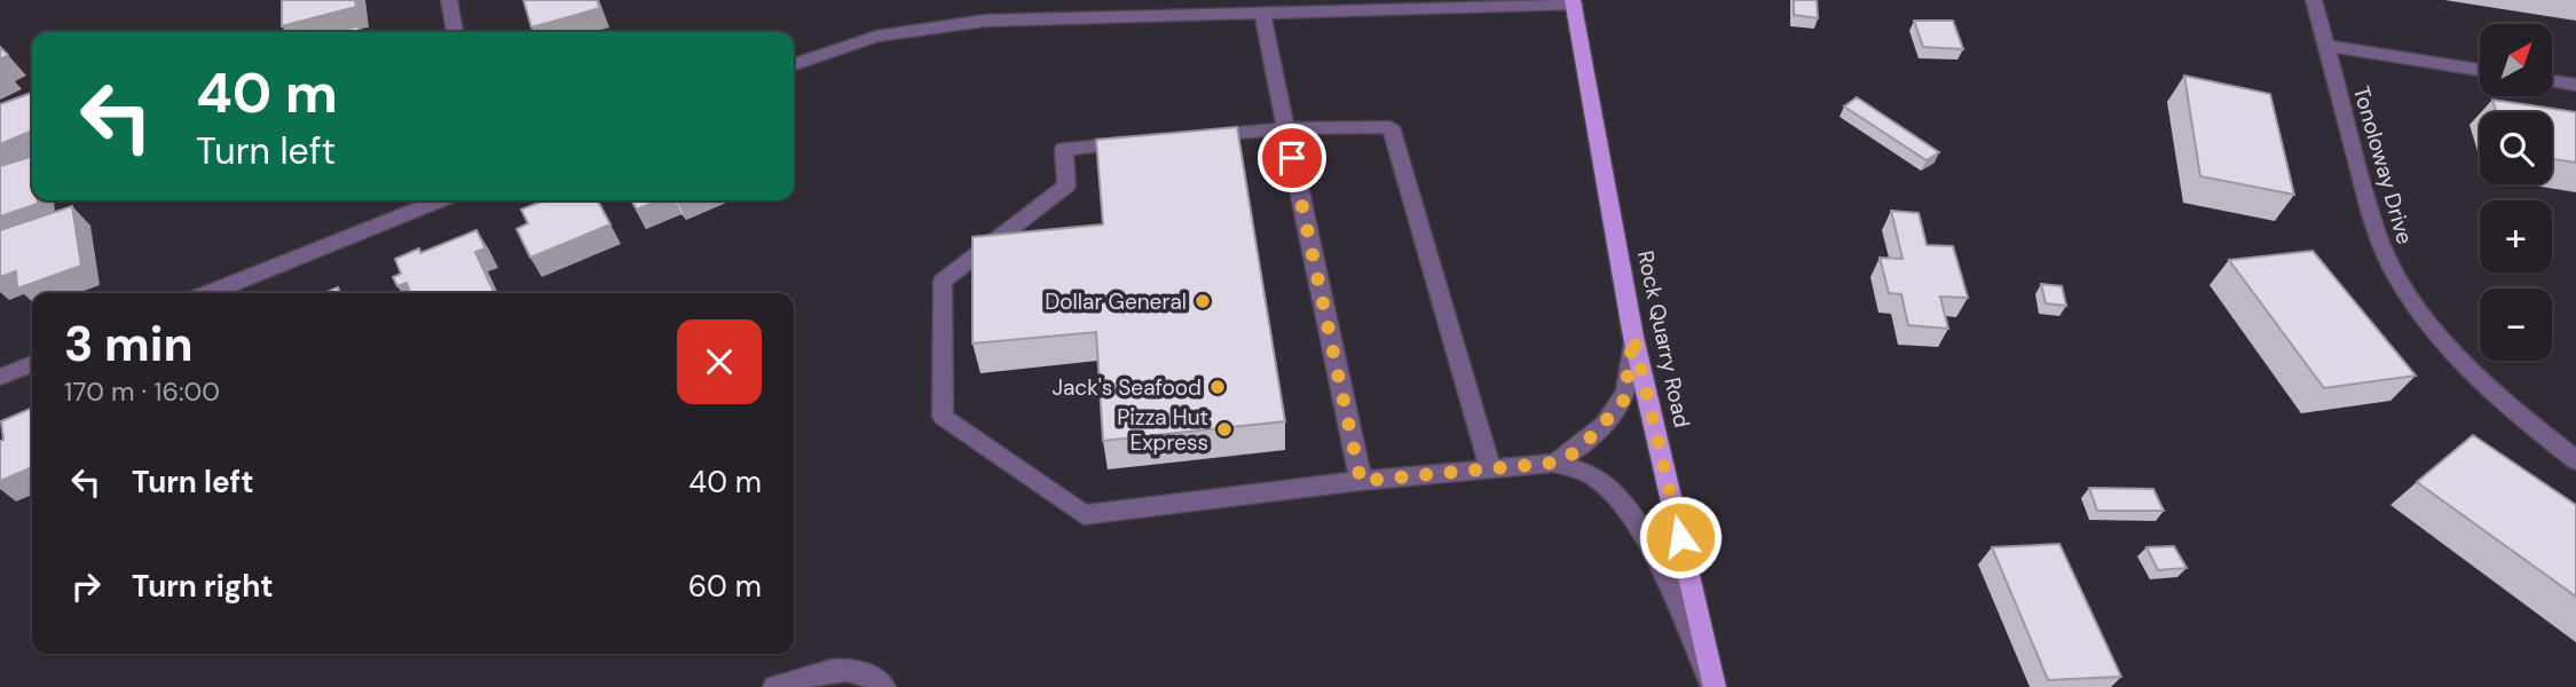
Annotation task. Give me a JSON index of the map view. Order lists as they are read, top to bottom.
{
  "streets": {
    "main road": ["Rock Quarry Road"],
    "street": ["Tonoloway Drive"]
  },
  "places": ["Dollar General", "Jack's Seafood", "Pizza Hut Express"],
  "north": "top right",
  "page": {
    "map_buttons": ["+", "−"],
    "turn": ["40 m", "Turn left"],
    "heading": ["3 min", "170 m · 16:00"],
    "list": [
      {
        "name": "Turn left",
        "value": "40 m"
      },
      {
        "name": "Turn right",
        "value": "60 m"
      }
    ]
  }
}
